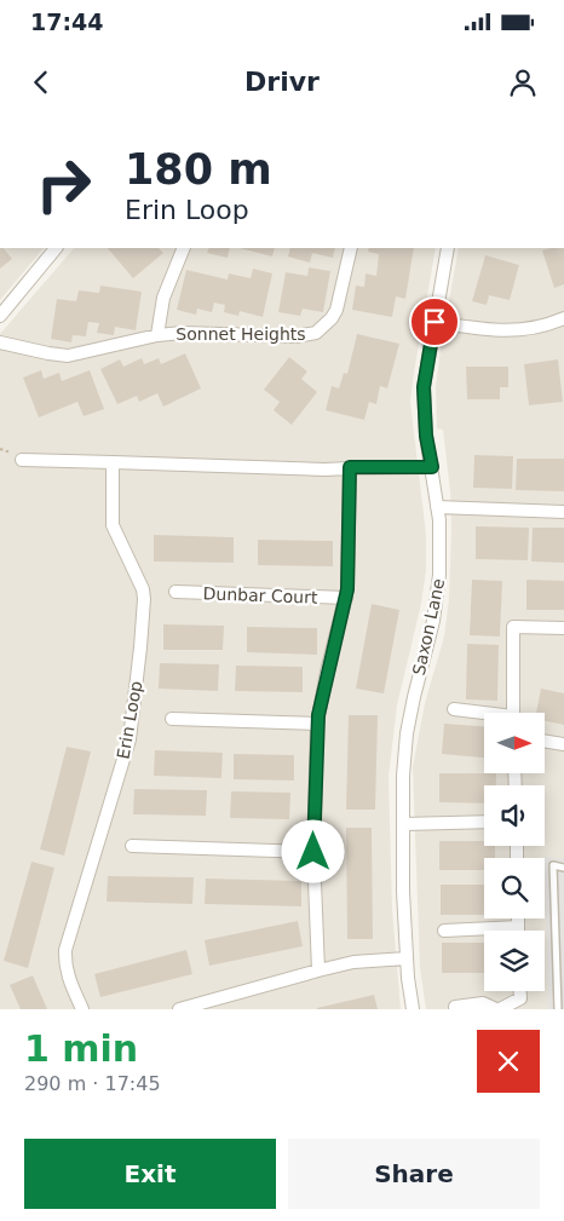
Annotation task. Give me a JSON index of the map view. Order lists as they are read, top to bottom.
{
  "streets": {
    "street": [
      "Sonnet Heights",
      "Dunbar Court",
      "Saxon Lane",
      "Erin Loop"
    ]
  },
  "north": "right",
  "page": {
    "status": "17:44",
    "header": "Drivr",
    "turn": ["180 m", "Erin Loop"],
    "heading": ["1 min", "290 m · 17:45"],
    "buttons": ["Exit", "Share"]
  }
}
